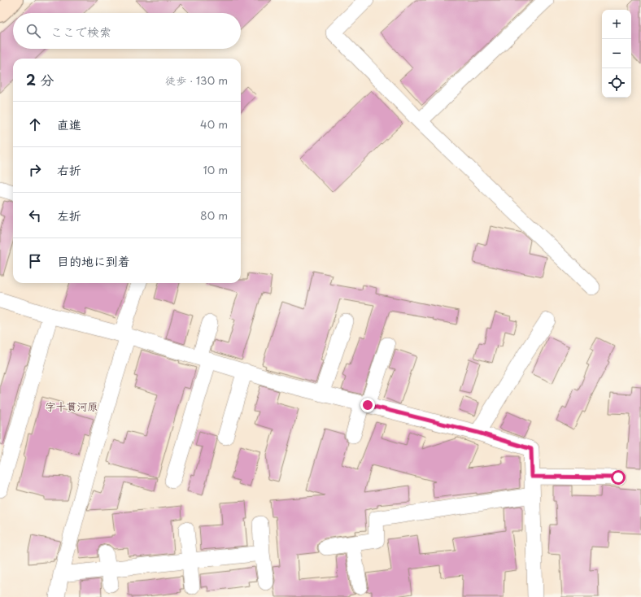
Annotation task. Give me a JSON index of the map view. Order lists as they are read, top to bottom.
{
  "districts": ["字十貫河原"],
  "page": {
    "map_buttons": ["+", "−"],
    "search": "ここで検索",
    "heading": ["2 分", "徒歩 · 130 m"],
    "list": [
      ["直進", "40 m"],
      ["右折", "10 m"],
      ["左折", "80 m"],
      "目的地に到着"
    ]
  }
}
